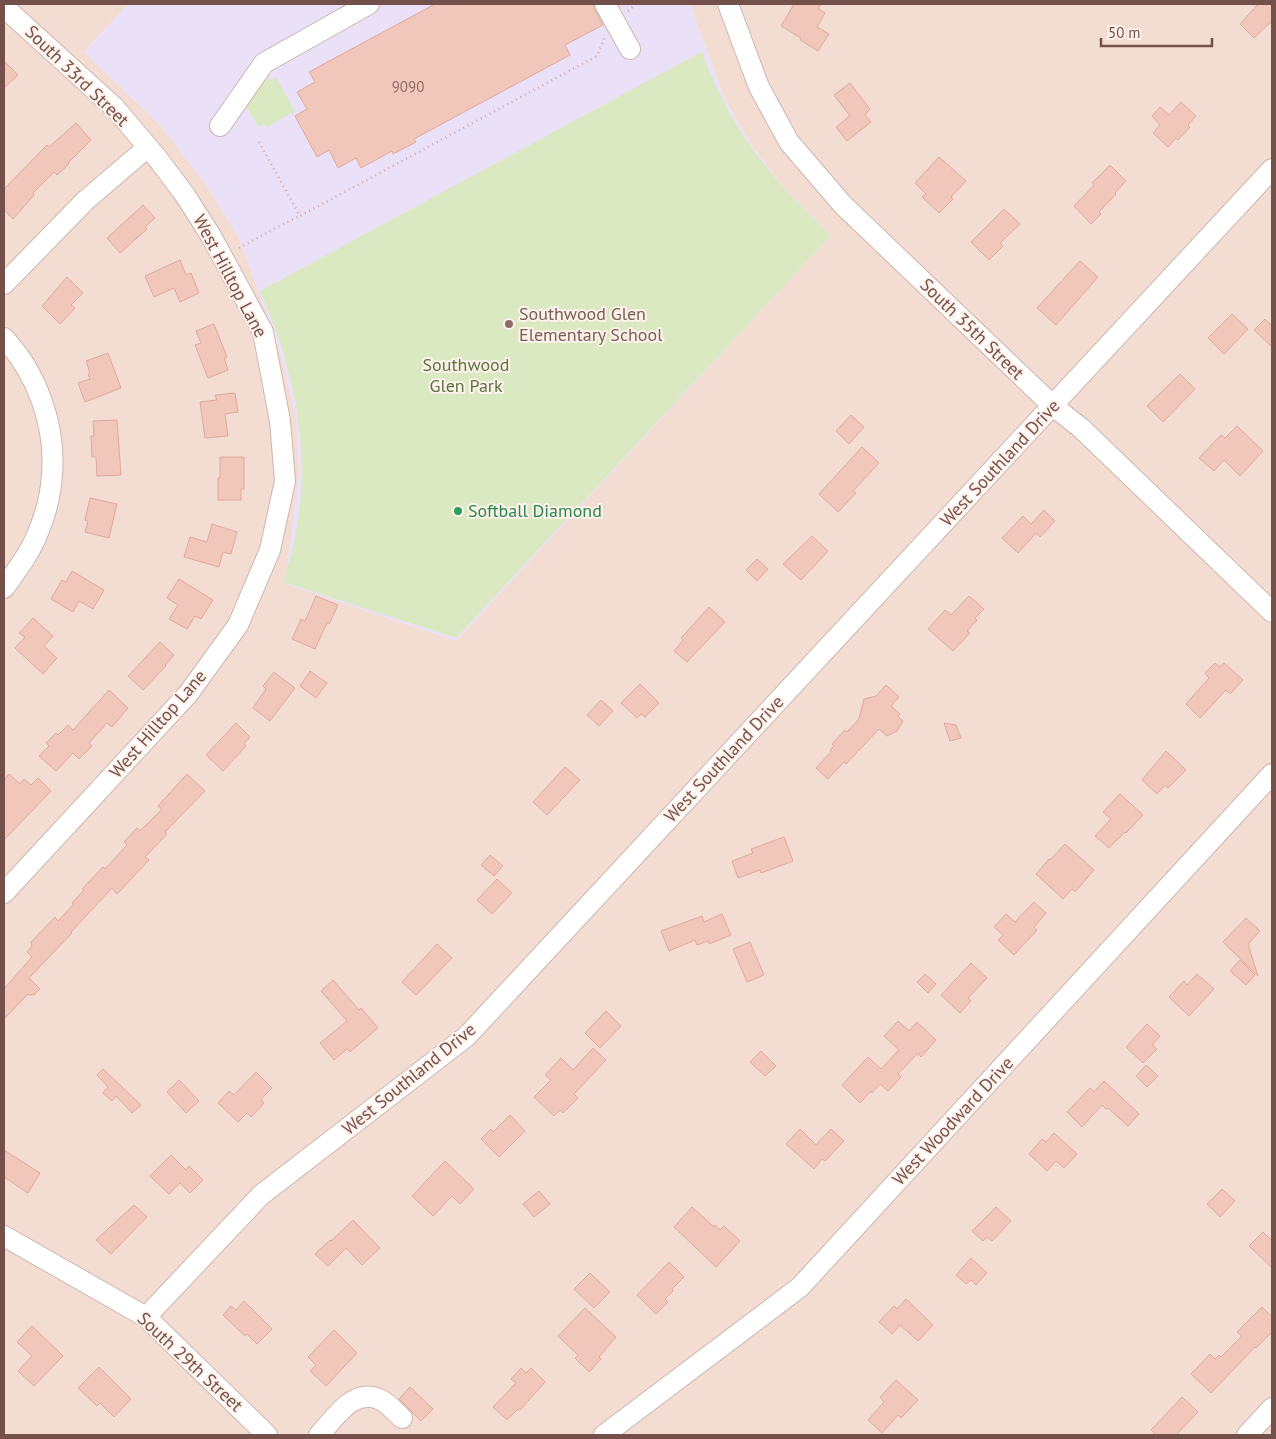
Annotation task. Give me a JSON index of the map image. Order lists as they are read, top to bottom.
{
  "streets": {
    "street": [
      "South 33rd Street",
      "West Hilltop Lane",
      "South 35th Street",
      "West Southland Drive",
      "West Woodward Drive",
      "South 29th Street"
    ]
  },
  "crossings": [
    ["South 33rd Street", "West Hilltop Lane"],
    ["South 35th Street", "West Southland Drive"],
    ["West Southland Drive", "South 29th Street"]
  ],
  "parks": ["Southwood Glen Park"],
  "places": ["Southwood Glen Elementary School", "Softball Diamond"],
  "house_numbers": ["9090"],
  "scale_bar": "50 m"
}
